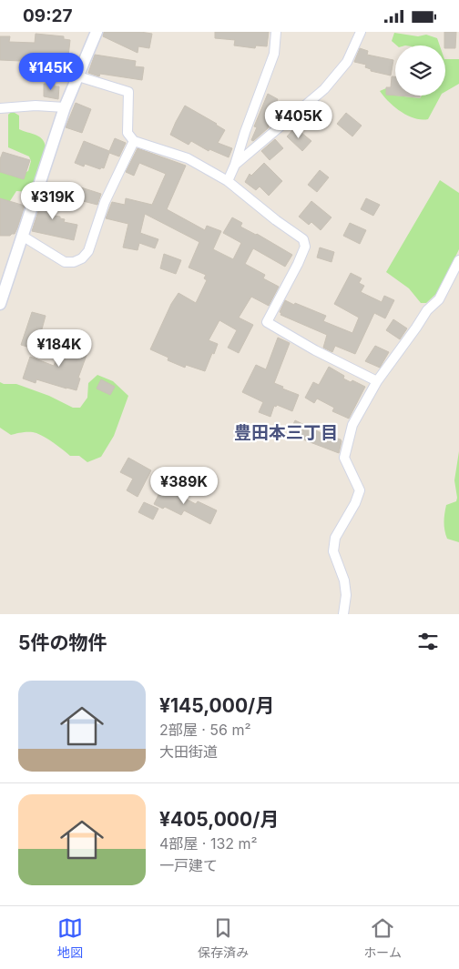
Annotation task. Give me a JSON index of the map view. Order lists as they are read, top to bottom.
{
  "districts": ["豊田本三丁目"],
  "page": {
    "status": "09:27",
    "price": [
      "¥145K",
      "¥405K",
      "¥319K",
      "¥184K",
      "¥389K"
    ],
    "heading": "5件の物件",
    "list": [
      {
        "name": "¥145,000/月",
        "note": "2部屋 · 56 m² · 大田街道"
      },
      {
        "name": "¥405,000/月",
        "note": "4部屋 · 132 m² · 一戸建て"
      }
    ],
    "tabs": ["地図", "保存済み", "ホーム"]
  }
}
